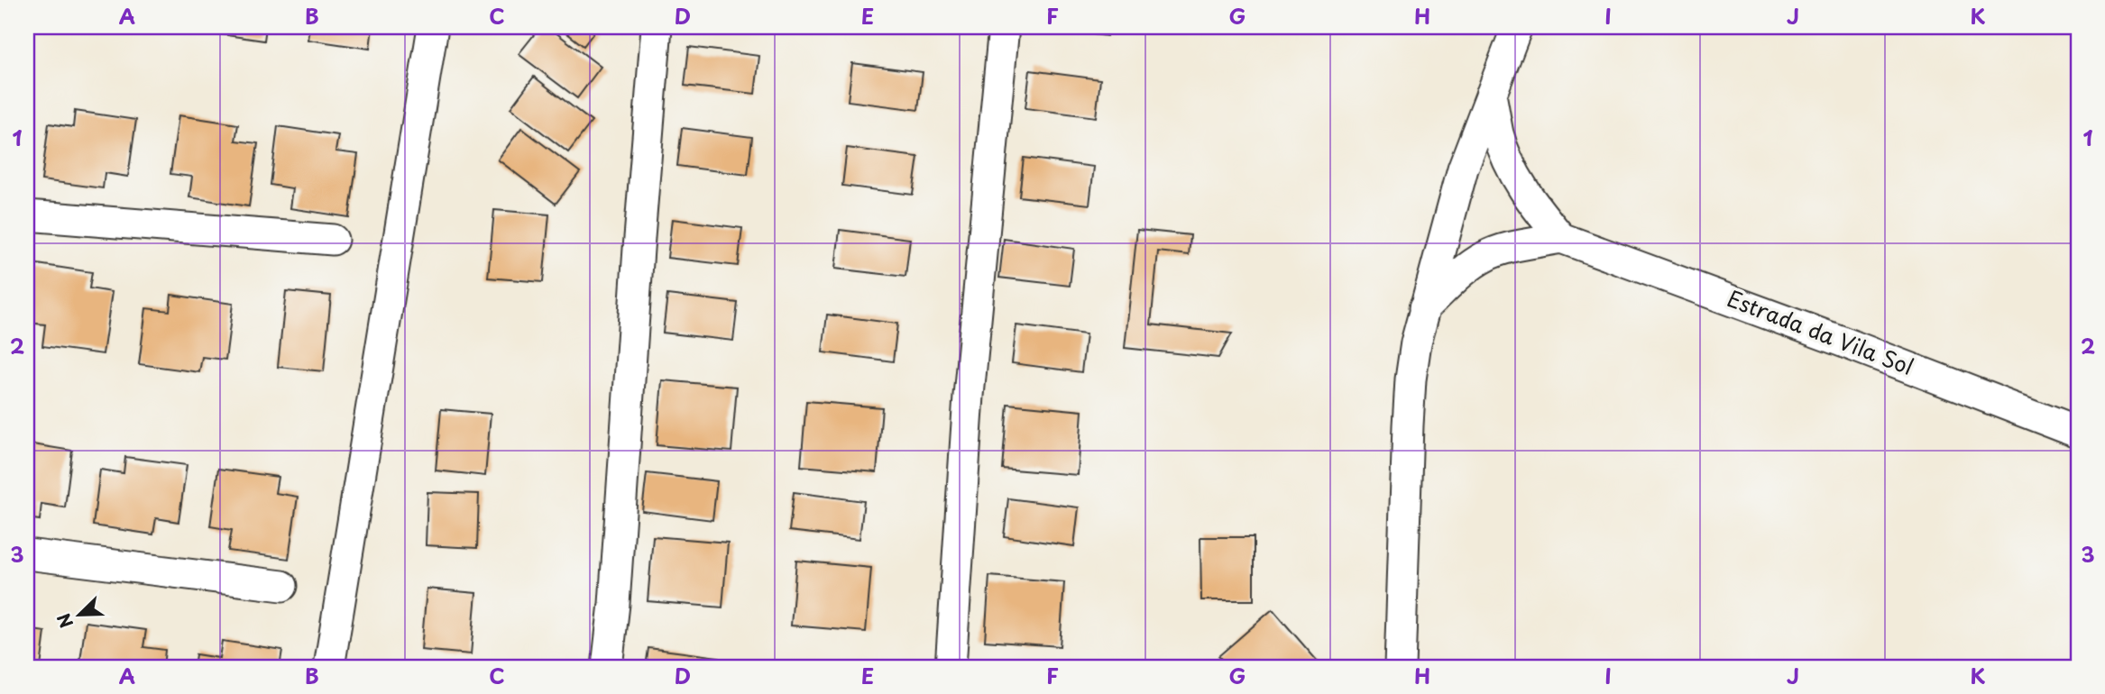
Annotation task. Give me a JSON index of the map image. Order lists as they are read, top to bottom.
{
  "streets": {
    "street": ["Estrada da Vila Sol"]
  },
  "north": "bottom left",
  "grid": {
    "columns": [
      "A",
      "B",
      "C",
      "D",
      "E",
      "F",
      "G",
      "H",
      "I",
      "J",
      "K"
    ],
    "rows": ["1", "2", "3"]
  }
}
